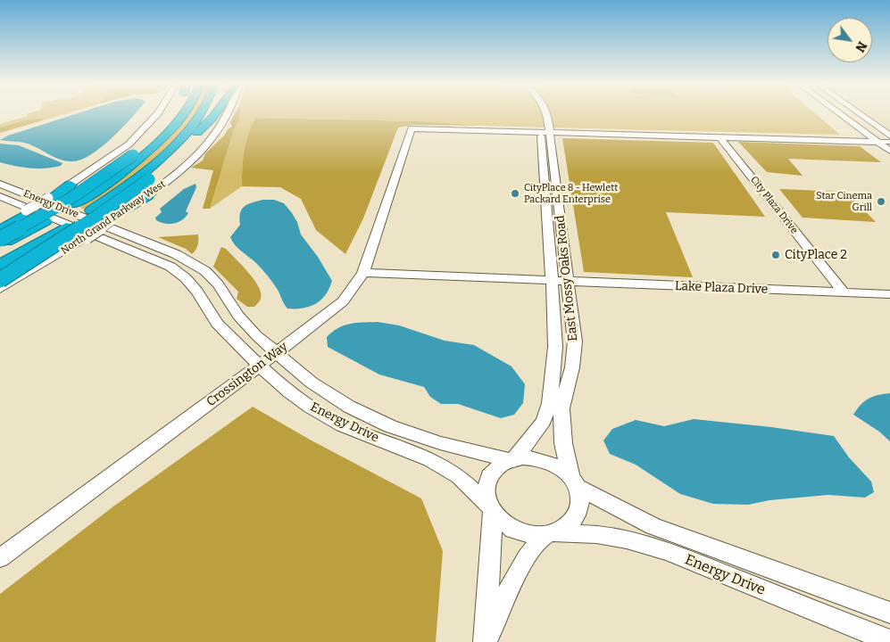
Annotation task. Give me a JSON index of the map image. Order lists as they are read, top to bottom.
{
  "streets": {
    "highway": ["North Grand Parkway West"],
    "street": [
      "Energy Drive",
      "City Plaza Drive",
      "East Mossy Oaks Road",
      "Lake Plaza Drive",
      "Crossington Way"
    ]
  },
  "crossings": [
    ["Energy Drive", "East Mossy Oaks Road"],
    ["Energy Drive", "Crossington Way"],
    ["City Plaza Drive", "Lake Plaza Drive"],
    ["East Mossy Oaks Road", "Lake Plaza Drive"],
    ["East Mossy Oaks Road", "Crossington Way"],
    ["Lake Plaza Drive", "Crossington Way"]
  ],
  "places": ["CityPlace 8 - Hewlett Packard Enterprise", "Star Cinema Grill", "CityPlace 2"],
  "north": "bottom right"
}
